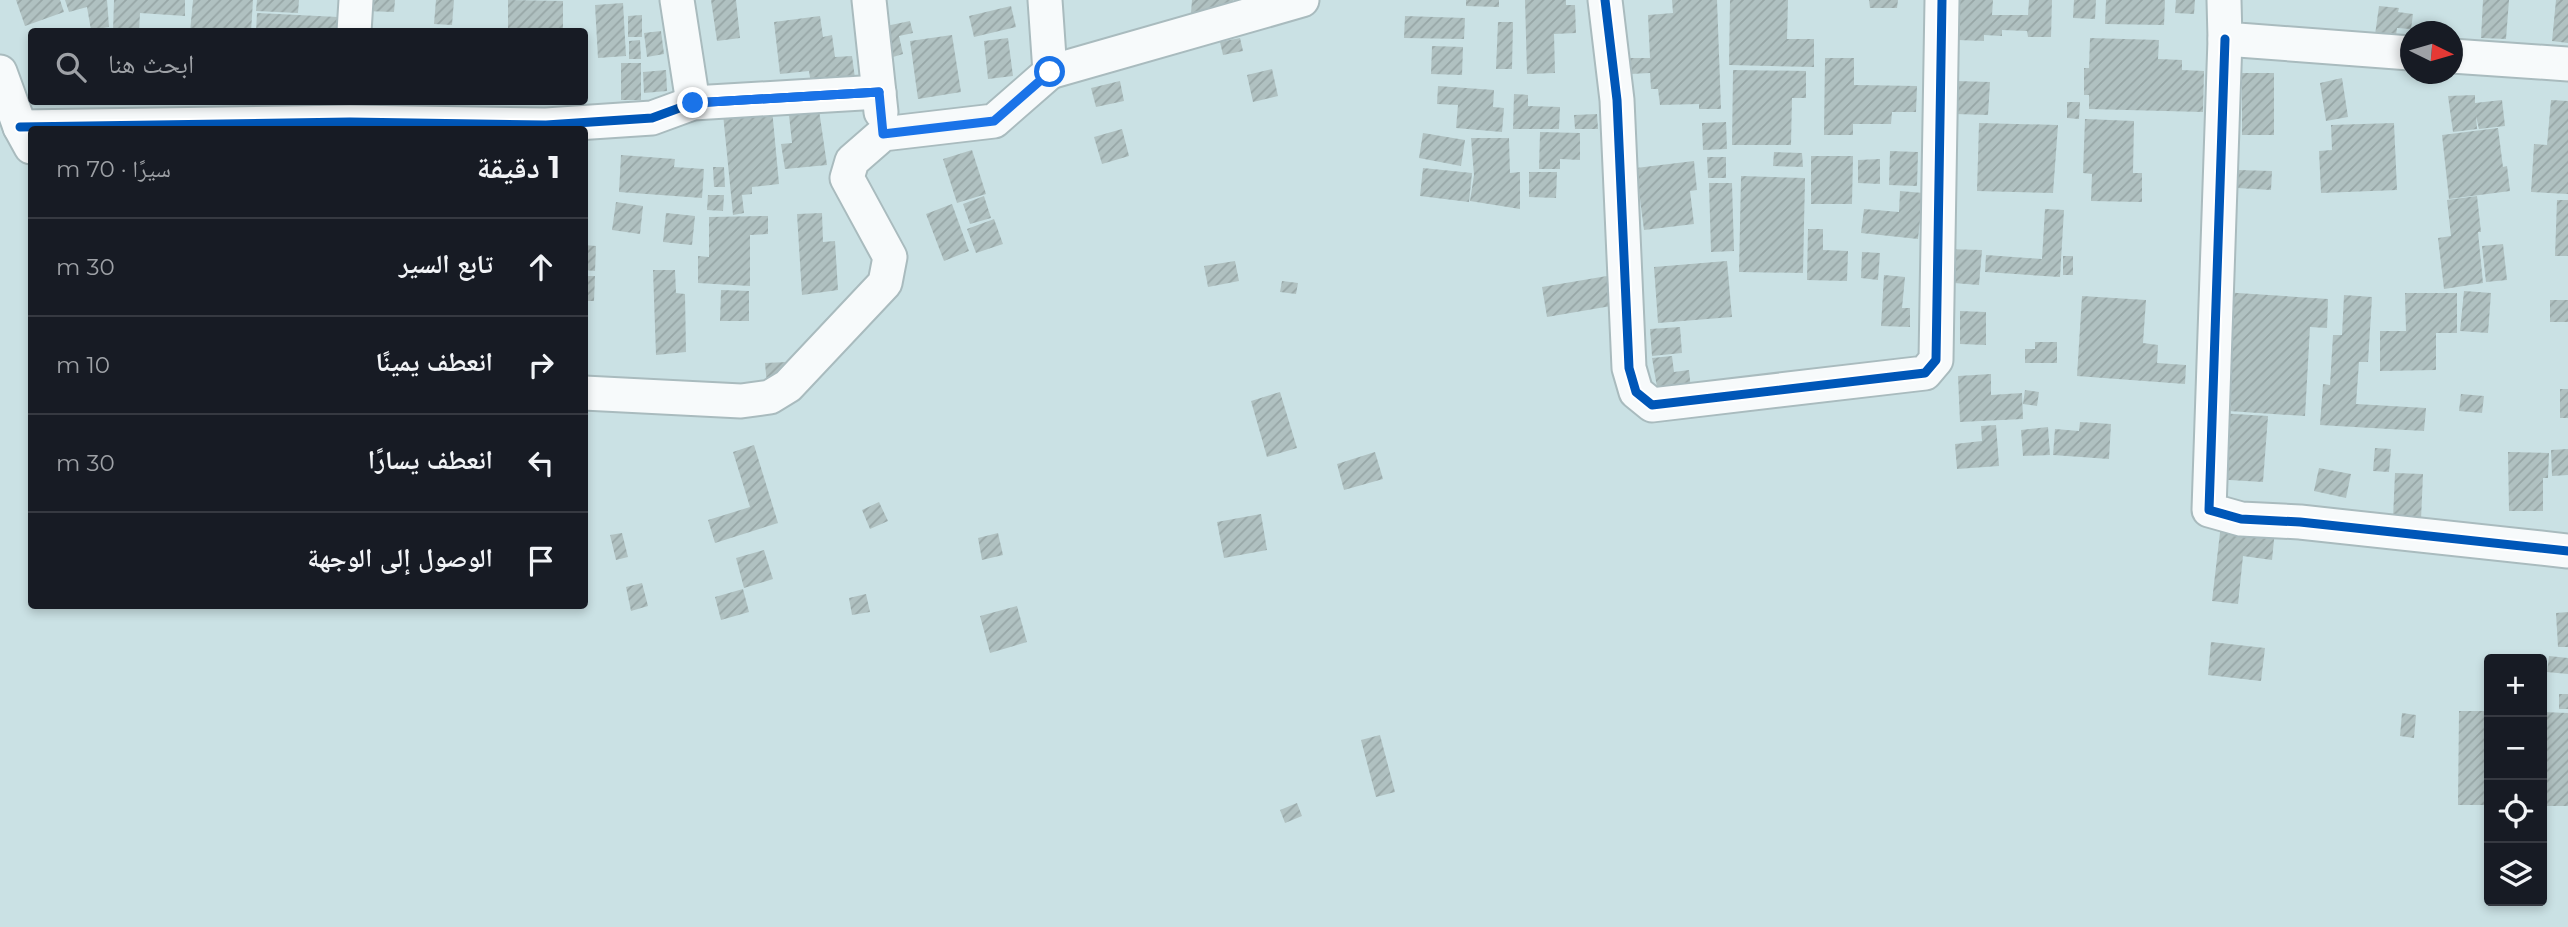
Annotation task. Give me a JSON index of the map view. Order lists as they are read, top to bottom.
{
  "north": "right",
  "page": {
    "search": "ابحث هنا",
    "heading": ["1 دقيقة", "سيرًا · 70 m"],
    "list": [
      ["تابع السير", "30 m"],
      ["انعطف يمينًا", "10 m"],
      ["انعطف يسارًا", "30 m"],
      "الوصول إلى الوجهة"
    ],
    "map_buttons": ["+", "−"]
  }
}
